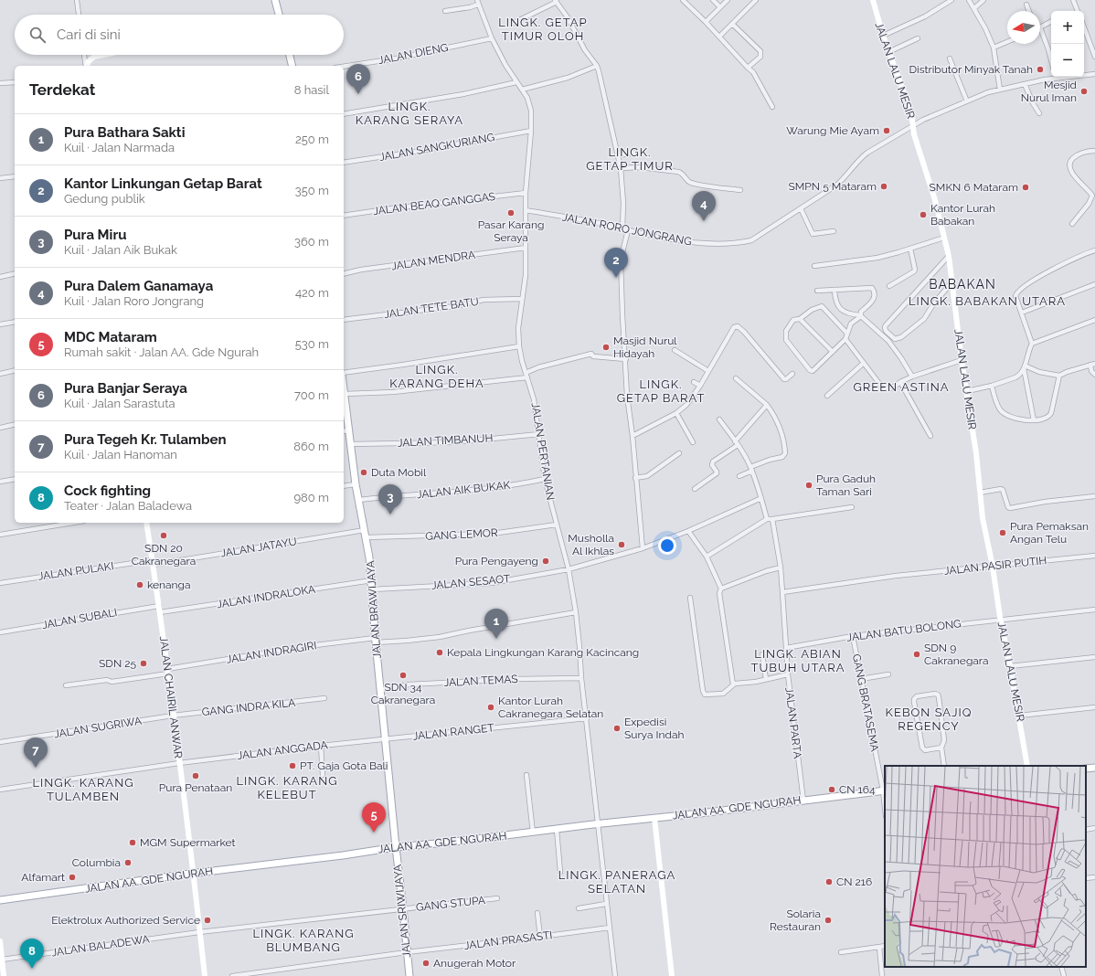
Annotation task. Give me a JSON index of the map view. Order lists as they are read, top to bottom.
{
  "streets": {
    "main road": ["JALAN BRAWIJAYA", "JALAN AA. GDE NGURAH", "JALAN SRIWIJAYA"],
    "street": [
      "JALAN DIENG",
      "JALAN LALU MESIR",
      "JALAN SANGKURIANG",
      "JALAN BEAQ GANGGAS",
      "JALAN RORO JONGRANG",
      "JALAN MENDRA",
      "JALAN TETE BATU",
      "JALAN TIMBANUH",
      "JALAN PERTANIAN",
      "JALAN AIK BUKAK",
      "GANG LEMOR",
      "JALAN JATAYU",
      "JALAN PASIR PUTIH",
      "JALAN PULAKI",
      "JALAN SESAOT",
      "JALAN INDRALOKA",
      "JALAN SUBALI",
      "JALAN BATU BOLONG",
      "JALAN INDRAGIRI",
      "JALAN TEMAS",
      "JALAN CHAIRIL ANWAR",
      "GANG BRATASEMA",
      "GANG INDRA KILA",
      "JALAN PARTA",
      "JALAN SUGRIWA",
      "JALAN RANGET",
      "JALAN ANGGADA",
      "GANG STUPA",
      "JALAN PRASASTI",
      "JALAN BALADEWA"
    ]
  },
  "crossings": [
    ["JALAN DIENG", "JALAN PERTANIAN"],
    ["JALAN LALU MESIR", "JALAN RORO JONGRANG"],
    ["JALAN LALU MESIR", "JALAN PASIR PUTIH"],
    ["JALAN LALU MESIR", "JALAN BATU BOLONG"],
    ["JALAN SANGKURIANG", "JALAN PERTANIAN"],
    ["JALAN BEAQ GANGGAS", "JALAN PERTANIAN"],
    ["JALAN RORO JONGRANG", "JALAN PERTANIAN"],
    ["JALAN MENDRA", "JALAN PERTANIAN"],
    ["JALAN TETE BATU", "JALAN PERTANIAN"],
    ["JALAN TIMBANUH", "JALAN PERTANIAN"],
    ["JALAN TIMBANUH", "JALAN BRAWIJAYA"],
    ["JALAN PERTANIAN", "JALAN AIK BUKAK"],
    ["JALAN PERTANIAN", "GANG LEMOR"],
    ["JALAN PERTANIAN", "JALAN SESAOT"],
    ["JALAN PERTANIAN", "JALAN INDRAGIRI"],
    ["JALAN PERTANIAN", "JALAN TEMAS"],
    ["JALAN PERTANIAN", "JALAN RANGET"],
    ["JALAN PERTANIAN", "JALAN AA. GDE NGURAH"],
    ["JALAN PERTANIAN", "JALAN PRASASTI"],
    ["JALAN AIK BUKAK", "JALAN BRAWIJAYA"],
    ["GANG LEMOR", "JALAN BRAWIJAYA"],
    ["JALAN JATAYU", "JALAN PULAKI"],
    ["JALAN JATAYU", "JALAN BRAWIJAYA"],
    ["JALAN JATAYU", "JALAN CHAIRIL ANWAR"],
    ["JALAN PASIR PUTIH", "JALAN PARTA"],
    ["JALAN PULAKI", "JALAN CHAIRIL ANWAR"],
    ["JALAN SESAOT", "JALAN BRAWIJAYA"],
    ["JALAN INDRALOKA", "JALAN BRAWIJAYA"],
    ["JALAN INDRALOKA", "JALAN CHAIRIL ANWAR"],
    ["JALAN BRAWIJAYA", "JALAN INDRAGIRI"],
    ["JALAN BRAWIJAYA", "JALAN TEMAS"],
    ["JALAN BRAWIJAYA", "JALAN RANGET"],
    ["JALAN BRAWIJAYA", "JALAN ANGGADA"],
    ["JALAN BRAWIJAYA", "JALAN AA. GDE NGURAH"],
    ["JALAN BRAWIJAYA", "JALAN SRIWIJAYA"],
    ["JALAN SUBALI", "JALAN CHAIRIL ANWAR"],
    ["JALAN BATU BOLONG", "GANG BRATASEMA"],
    ["JALAN BATU BOLONG", "JALAN PARTA"],
    ["JALAN INDRAGIRI", "JALAN CHAIRIL ANWAR"],
    ["JALAN CHAIRIL ANWAR", "GANG INDRA KILA"],
    ["JALAN CHAIRIL ANWAR", "JALAN SUGRIWA"],
    ["JALAN CHAIRIL ANWAR", "JALAN ANGGADA"],
    ["JALAN CHAIRIL ANWAR", "JALAN AA. GDE NGURAH"],
    ["JALAN CHAIRIL ANWAR", "GANG STUPA"],
    ["JALAN CHAIRIL ANWAR", "JALAN BALADEWA"],
    ["GANG BRATASEMA", "JALAN AA. GDE NGURAH"],
    ["GANG INDRA KILA", "JALAN SUGRIWA"],
    ["JALAN PARTA", "JALAN AA. GDE NGURAH"],
    ["JALAN RANGET", "JALAN ANGGADA"],
    ["JALAN AA. GDE NGURAH", "JALAN SRIWIJAYA"],
    ["GANG STUPA", "JALAN SRIWIJAYA"],
    ["GANG STUPA", "JALAN BALADEWA"],
    ["JALAN SRIWIJAYA", "JALAN PRASASTI"]
  ],
  "districts": [
    "LINGK. GETAP TIMUR OLOH",
    "LINGK. KARANG SERAYA",
    "LINGK. GETAP TIMUR",
    "BABAKAN",
    "LINGK. BABAKAN UTARA",
    "LINGK. KARANG DEHA",
    "LINGK. GETAP BARAT",
    "GREEN ASTINA",
    "LINGK. ABIAN TUBUH UTARA",
    "KEBON SAJIQ REGENCY",
    "LINGK. KARANG KELEBUT",
    "LINGK. KARANG TULAMBEN",
    "LINGK. PANERAGA SELATAN",
    "LINGK. KARANG BLUMBANG"
  ],
  "places": [
    "Distributor Minyak Tanah",
    "Mesjid Nurul Iman",
    "Warung Mie Ayam",
    "SMPN 5 Mataram",
    "SMKN 6 Mataram",
    "Pasar Karang Seraya",
    "Kantor Lurah Babakan",
    "Masjid Nurul Hidayah",
    "Duta Mobil",
    "Pura Gaduh Taman Sari",
    "Pura Pemaksan Angan Telu",
    "SDN 20 Cakranegara",
    "Musholla Al Ikhlas",
    "Pura Pengayeng",
    "kenanga",
    "Kepala Lingkungan Karang Kacincang",
    "SDN 9 Cakranegara",
    "SDN 25",
    "SDN 34 Cakranegara",
    "Kantor Lurah Cakranegara Selatan",
    "Expedisi Surya Indah",
    "PT. Gaja Gota Bali",
    "Pura Penataan",
    "CN 164",
    "MGM Supermarket",
    "Columbia",
    "Alfamart",
    "CN 216",
    "Elektrolux Authorized Service",
    "Solaria Restauran",
    "Anugerah Motor"
  ],
  "north": "left",
  "page": {
    "map_buttons": ["+", "−"],
    "search": "Cari di sini",
    "pins": [
      "6",
      "4",
      "2",
      "3",
      "1",
      "7",
      "5",
      "8"
    ],
    "heading": ["Terdekat", "8 hasil"],
    "list": [
      {
        "mark": "1",
        "name": "Pura Bathara Sakti",
        "note": "Kuil · Jalan Narmada",
        "value": "250 m"
      },
      {
        "mark": "2",
        "name": "Kantor Linkungan Getap Barat",
        "note": "Gedung publik",
        "value": "350 m"
      },
      {
        "mark": "3",
        "name": "Pura Miru",
        "note": "Kuil · Jalan Aik Bukak",
        "value": "360 m"
      },
      {
        "mark": "4",
        "name": "Pura Dalem Ganamaya",
        "note": "Kuil · Jalan Roro Jongrang",
        "value": "420 m"
      },
      {
        "mark": "5",
        "name": "MDC Mataram",
        "note": "Rumah sakit · Jalan AA. Gde Ngurah",
        "value": "530 m"
      },
      {
        "mark": "6",
        "name": "Pura Banjar Seraya",
        "note": "Kuil · Jalan Sarastuta",
        "value": "700 m"
      },
      {
        "mark": "7",
        "name": "Pura Tegeh Kr. Tulamben",
        "note": "Kuil · Jalan Hanoman",
        "value": "860 m"
      },
      {
        "mark": "8",
        "name": "Cock fighting",
        "note": "Teater · Jalan Baladewa",
        "value": "980 m"
      }
    ]
  }
}
